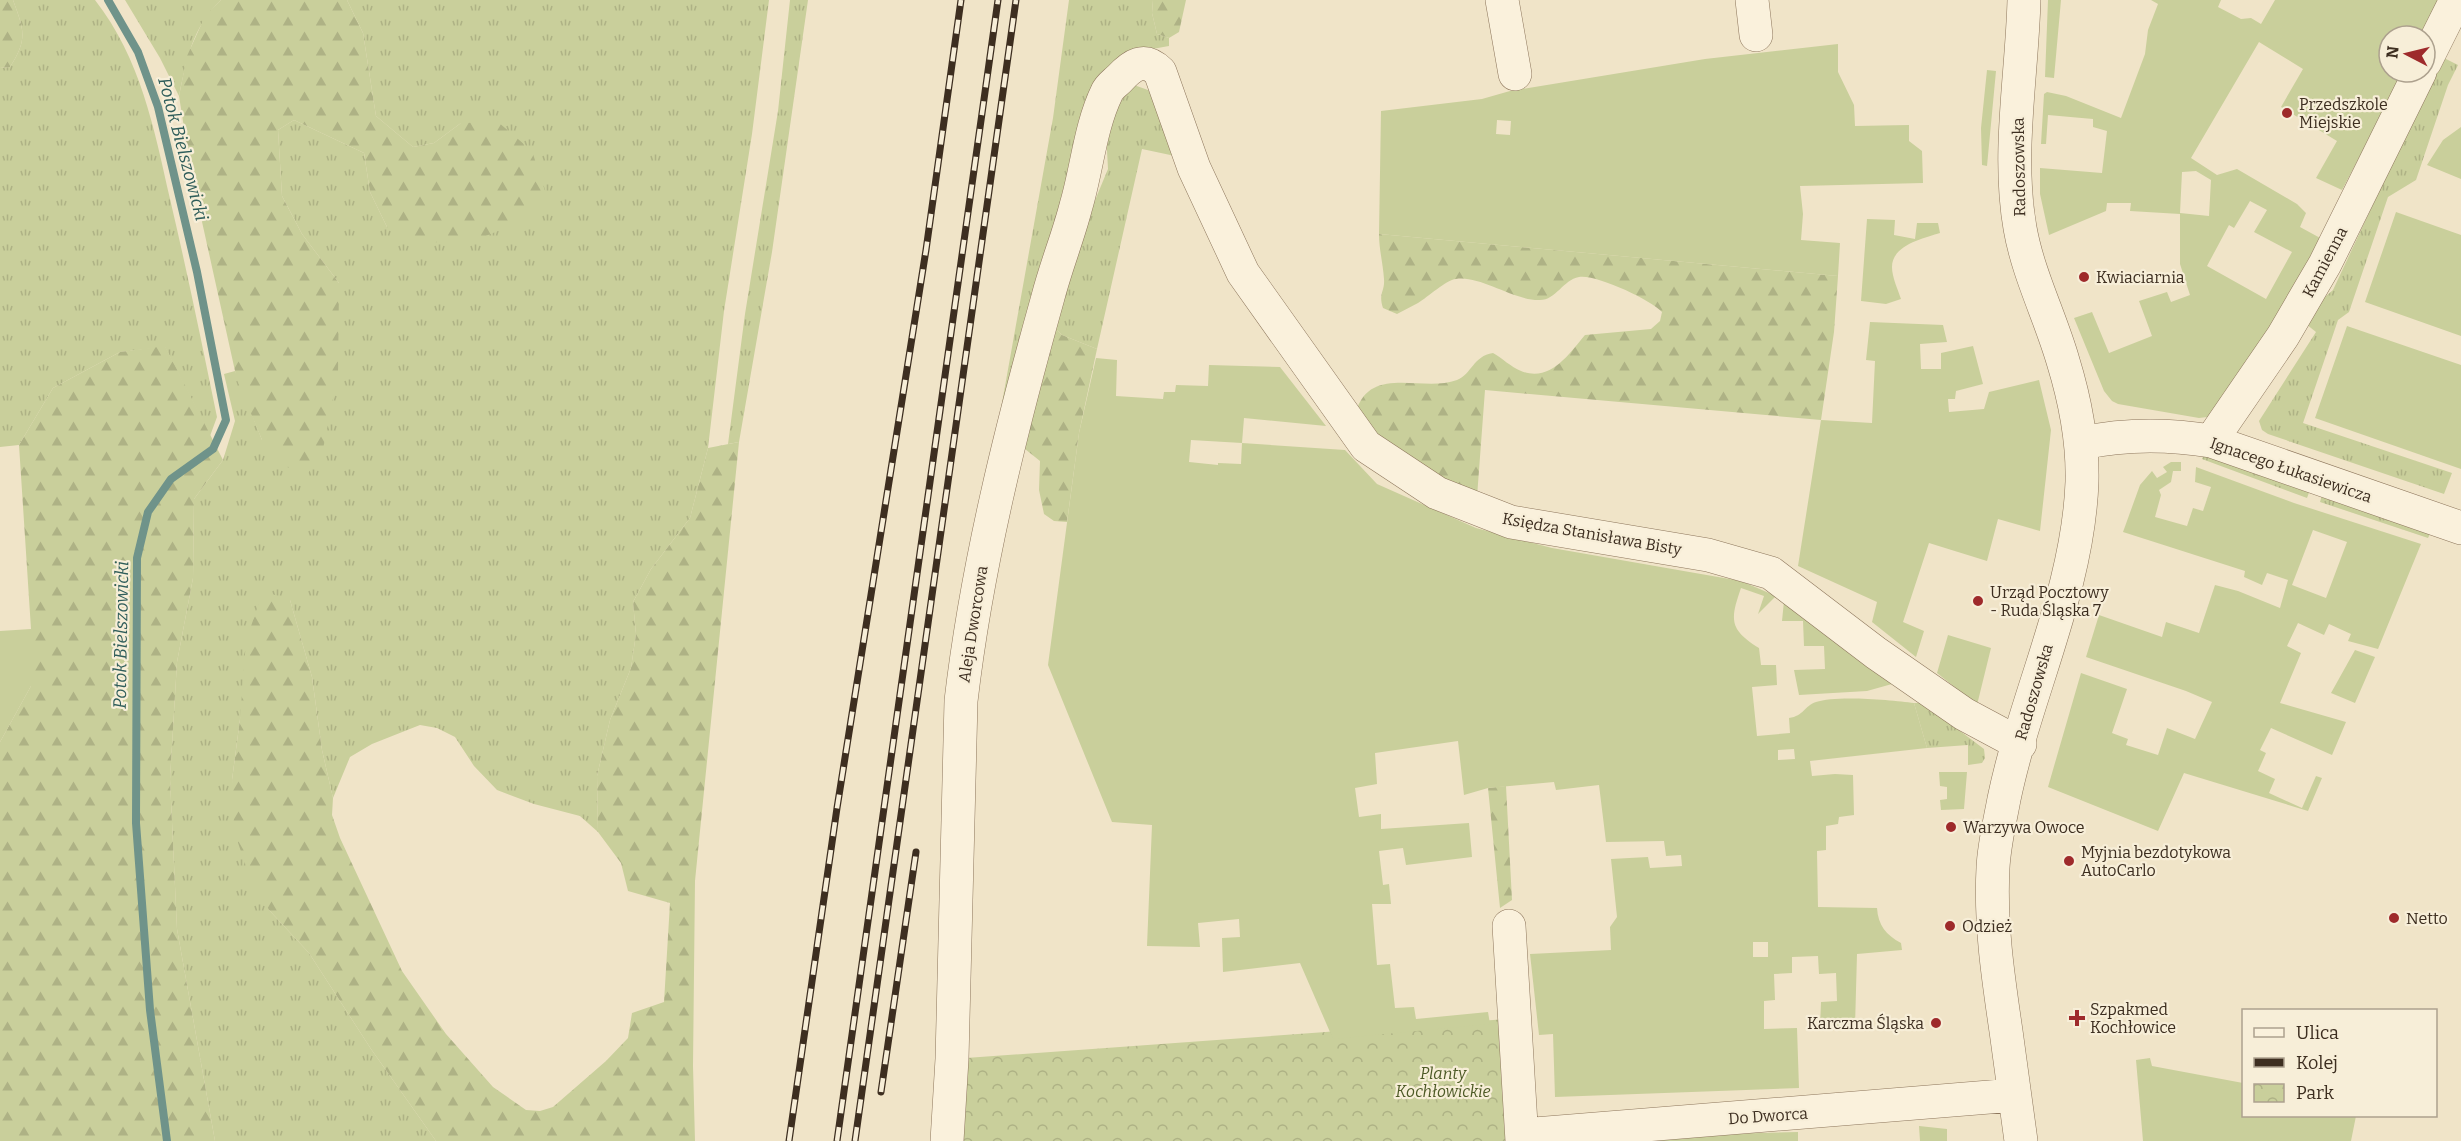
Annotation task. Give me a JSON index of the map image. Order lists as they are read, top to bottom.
{
  "streets": {
    "street": [
      "Radoszowska",
      "Kamienna",
      "Ignacego Łukasiewicza",
      "Księdza Stanisława Bisty",
      "Aleja Dworcowa",
      "Do Dworca"
    ]
  },
  "crossings": [
    ["Radoszowska", "Ignacego Łukasiewicza"],
    ["Radoszowska", "Księdza Stanisława Bisty"],
    ["Radoszowska", "Do Dworca"],
    ["Kamienna", "Ignacego Łukasiewicza"],
    ["Księdza Stanisława Bisty", "Aleja Dworcowa"]
  ],
  "water": ["Potok Bielszowicki"],
  "parks": ["Planty Kochłowickie"],
  "places": {
    "other": [
      "Przedszkole Miejskie",
      "Kwiaciarnia",
      "Urząd Pocztowy - Ruda Śląska 7",
      "Warzywa Owoce",
      "Myjnia bezdotykowa AutoCarlo",
      "Netto",
      "Odzież",
      "Karczma Śląska"
    ],
    "health": ["Szpakmed Kochłowice"]
  },
  "legend": ["Ulica", "Kolej", "Park"],
  "north": "left"
}
